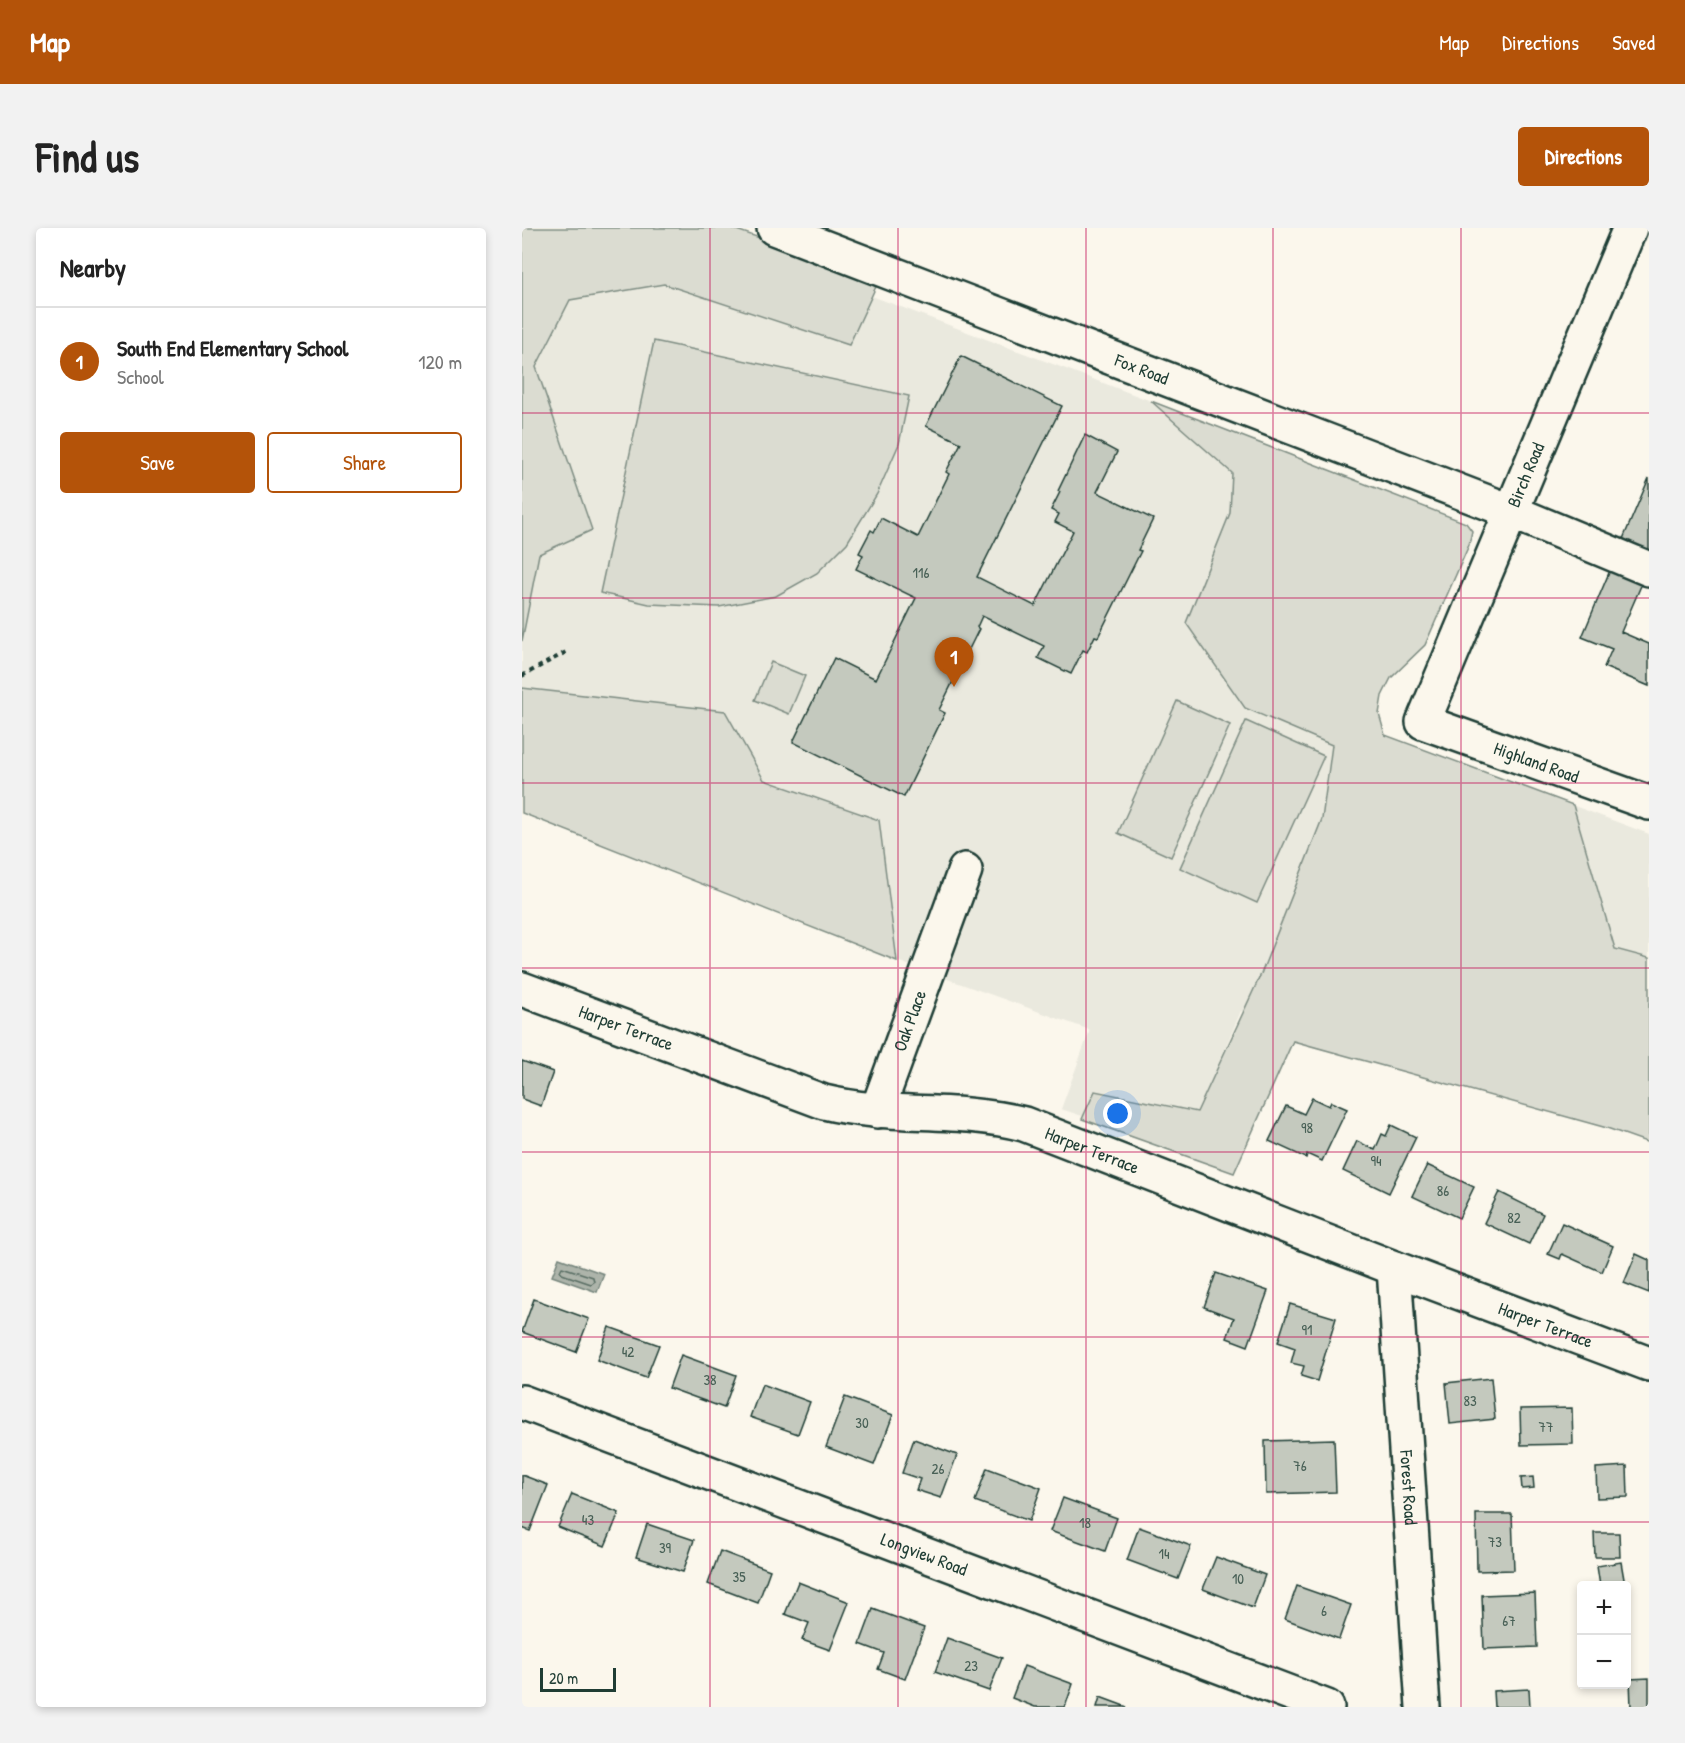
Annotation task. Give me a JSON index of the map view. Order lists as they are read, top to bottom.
{
  "streets": {
    "street": [
      "Fox Road",
      "Birch Road",
      "Highland Road",
      "Oak Place",
      "Harper Terrace",
      "Forest Road",
      "Longview Road"
    ]
  },
  "crossings": [
    ["Fox Road", "Birch Road"],
    ["Birch Road", "Highland Road"],
    ["Oak Place", "Harper Terrace"],
    ["Harper Terrace", "Forest Road"]
  ],
  "house_numbers": [
    "116",
    "98",
    "94",
    "86",
    "82",
    "91",
    "42",
    "38",
    "83",
    "30",
    "77",
    "76",
    "26",
    "43",
    "18",
    "73",
    "39",
    "14",
    "35",
    "10",
    "6",
    "67",
    "23"
  ],
  "scale_bar": "20 m",
  "page": {
    "header": "Map",
    "nav": ["Map", "Directions", "Saved"],
    "buttons": [
      "Directions",
      ["Save", "Share"]
    ],
    "title": "Find us",
    "heading": "Nearby",
    "list": [
      {
        "mark": "1",
        "name": "South End Elementary School",
        "note": "School",
        "value": "120 m"
      }
    ],
    "pins": "1",
    "map_buttons": ["+", "−"],
    "scale": "20 m"
  }
}
